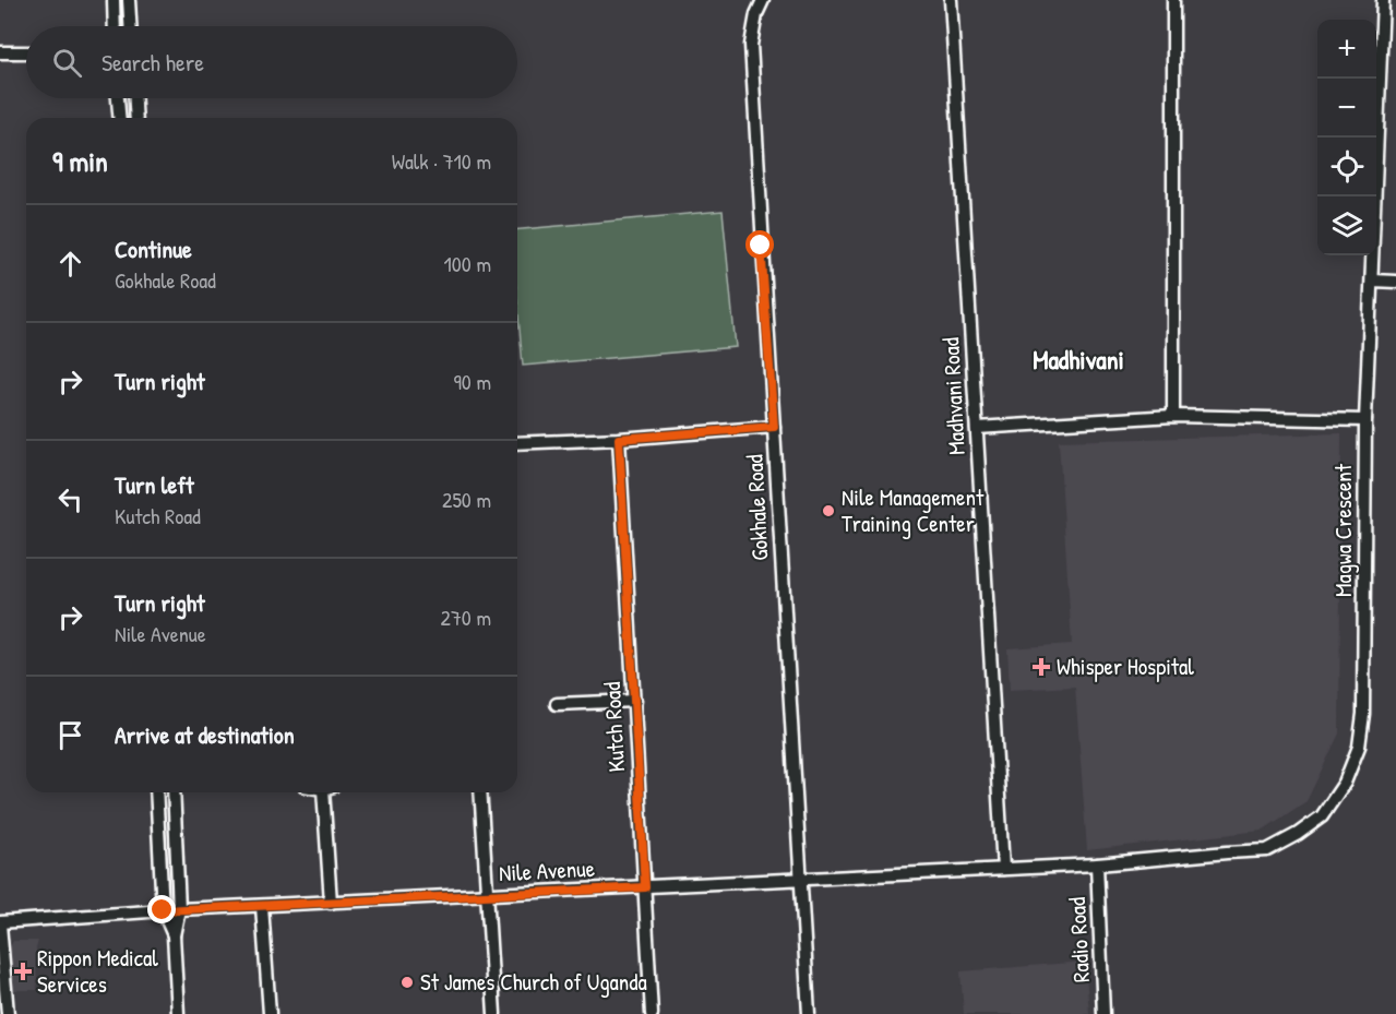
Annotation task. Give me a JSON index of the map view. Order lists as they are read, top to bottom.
{
  "streets": {
    "street": [
      "Madhvani Road",
      "Gokhale Road",
      "Magwa Crescent",
      "Kutch Road",
      "Nile Avenue",
      "Radio Road"
    ]
  },
  "crossings": [
    ["Madhvani Road", "Nile Avenue"],
    ["Gokhale Road", "Nile Avenue"],
    ["Magwa Crescent", "Nile Avenue"],
    ["Magwa Crescent", "Radio Road"],
    ["Kutch Road", "Nile Avenue"],
    ["Nile Avenue", "Radio Road"]
  ],
  "districts": ["Madhivani"],
  "places": {
    "other": ["Nile Management Training Center", "St James Church of Uganda"],
    "health": ["Whisper Hospital", "Rippon Medical Services"]
  },
  "page": {
    "map_buttons": ["+", "−"],
    "search": "Search here",
    "heading": ["9 min", "Walk · 710 m"],
    "list": [
      ["Continue", "Gokhale Road", "100 m"],
      ["Turn right", "90 m"],
      ["Turn left", "Kutch Road", "250 m"],
      ["Turn right", "Nile Avenue", "270 m"],
      "Arrive at destination"
    ]
  }
}
